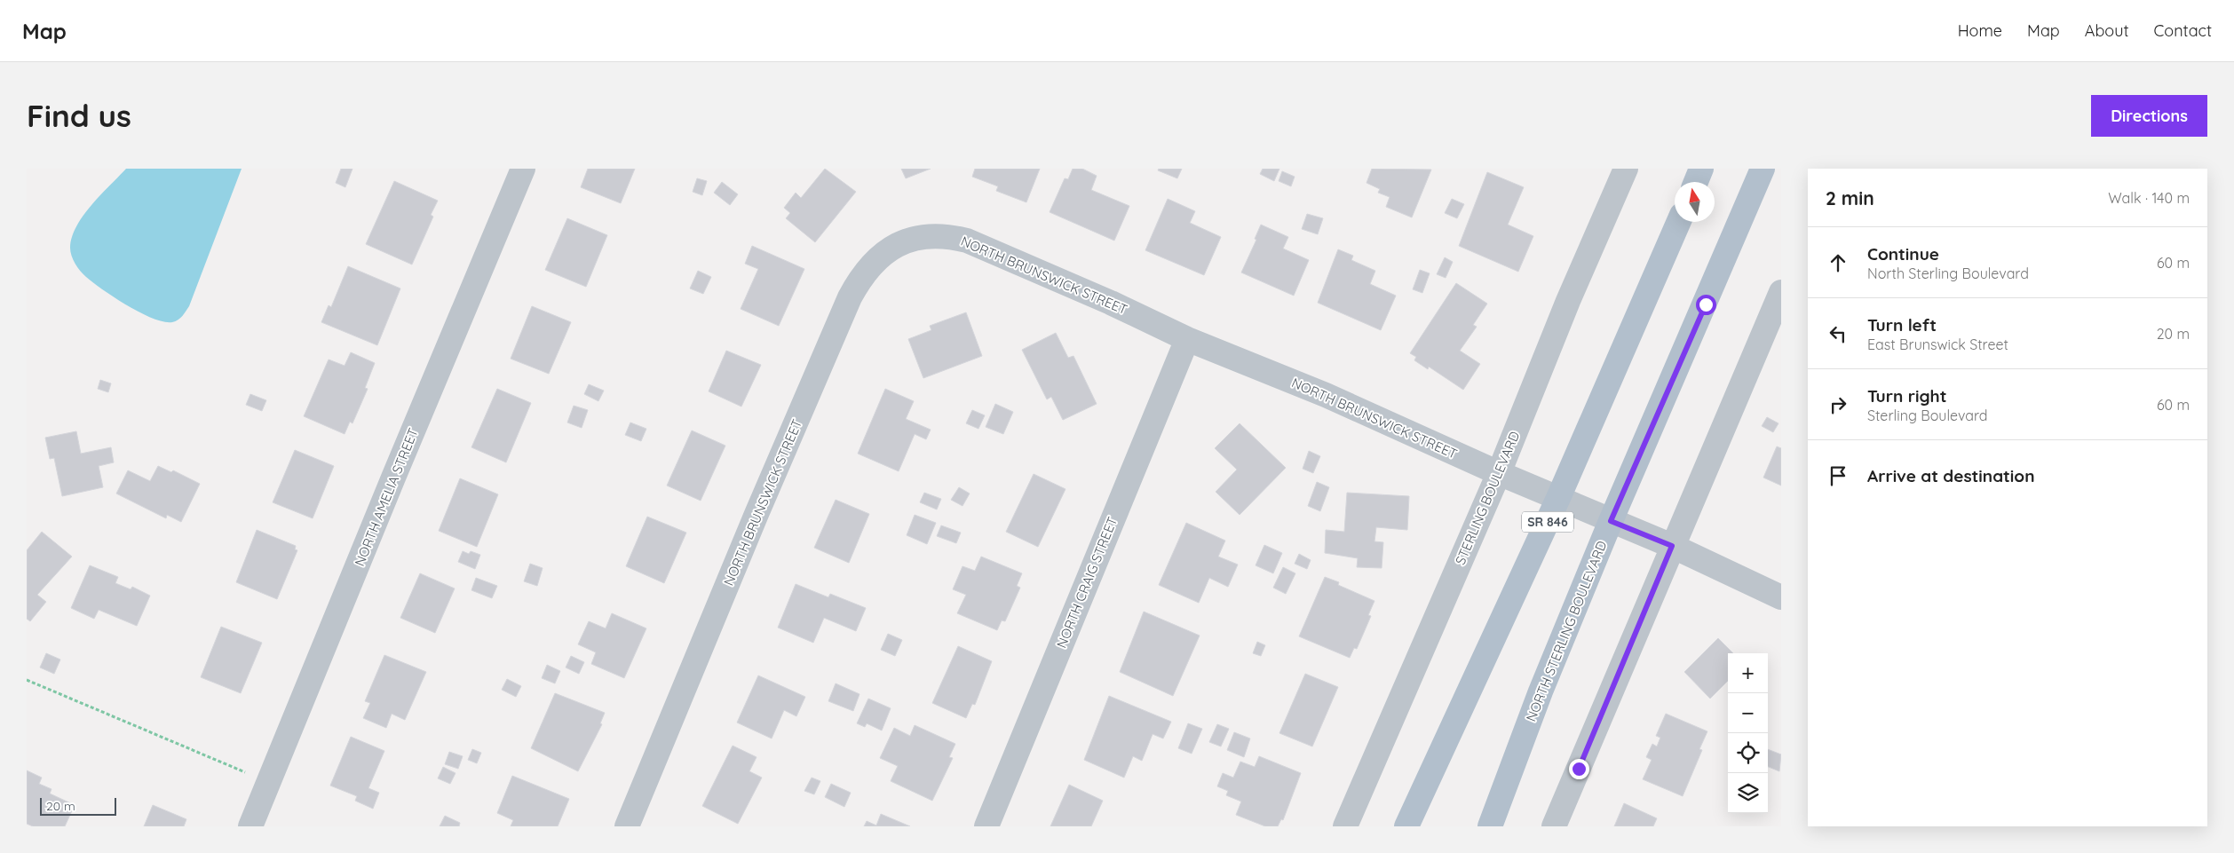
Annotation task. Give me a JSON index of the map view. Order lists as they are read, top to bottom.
{
  "streets": {
    "main road": ["SR 846", "NORTH STERLING BOULEVARD"],
    "street": [
      "NORTH BRUNSWICK STREET",
      "NORTH AMELIA STREET",
      "STERLING BOULEVARD",
      "NORTH CRAIG STREET"
    ]
  },
  "crossings": [
    ["NORTH BRUNSWICK STREET", "STERLING BOULEVARD"],
    ["NORTH BRUNSWICK STREET", "SR 846"],
    ["NORTH BRUNSWICK STREET", "NORTH CRAIG STREET"],
    ["NORTH BRUNSWICK STREET", "NORTH STERLING BOULEVARD"]
  ],
  "scale_bar": "20 m",
  "north": "top",
  "page": {
    "header": "Map",
    "nav": [
      "Home",
      "Map",
      "About",
      "Contact"
    ],
    "buttons": "Directions",
    "title": "Find us",
    "heading": ["2 min", "Walk · 140 m"],
    "list": [
      ["Continue", "North Sterling Boulevard", "60 m"],
      ["Turn left", "East Brunswick Street", "20 m"],
      ["Turn right", "Sterling Boulevard", "60 m"],
      "Arrive at destination"
    ],
    "map_buttons": ["+", "−"],
    "scale": "20 m"
  }
}
